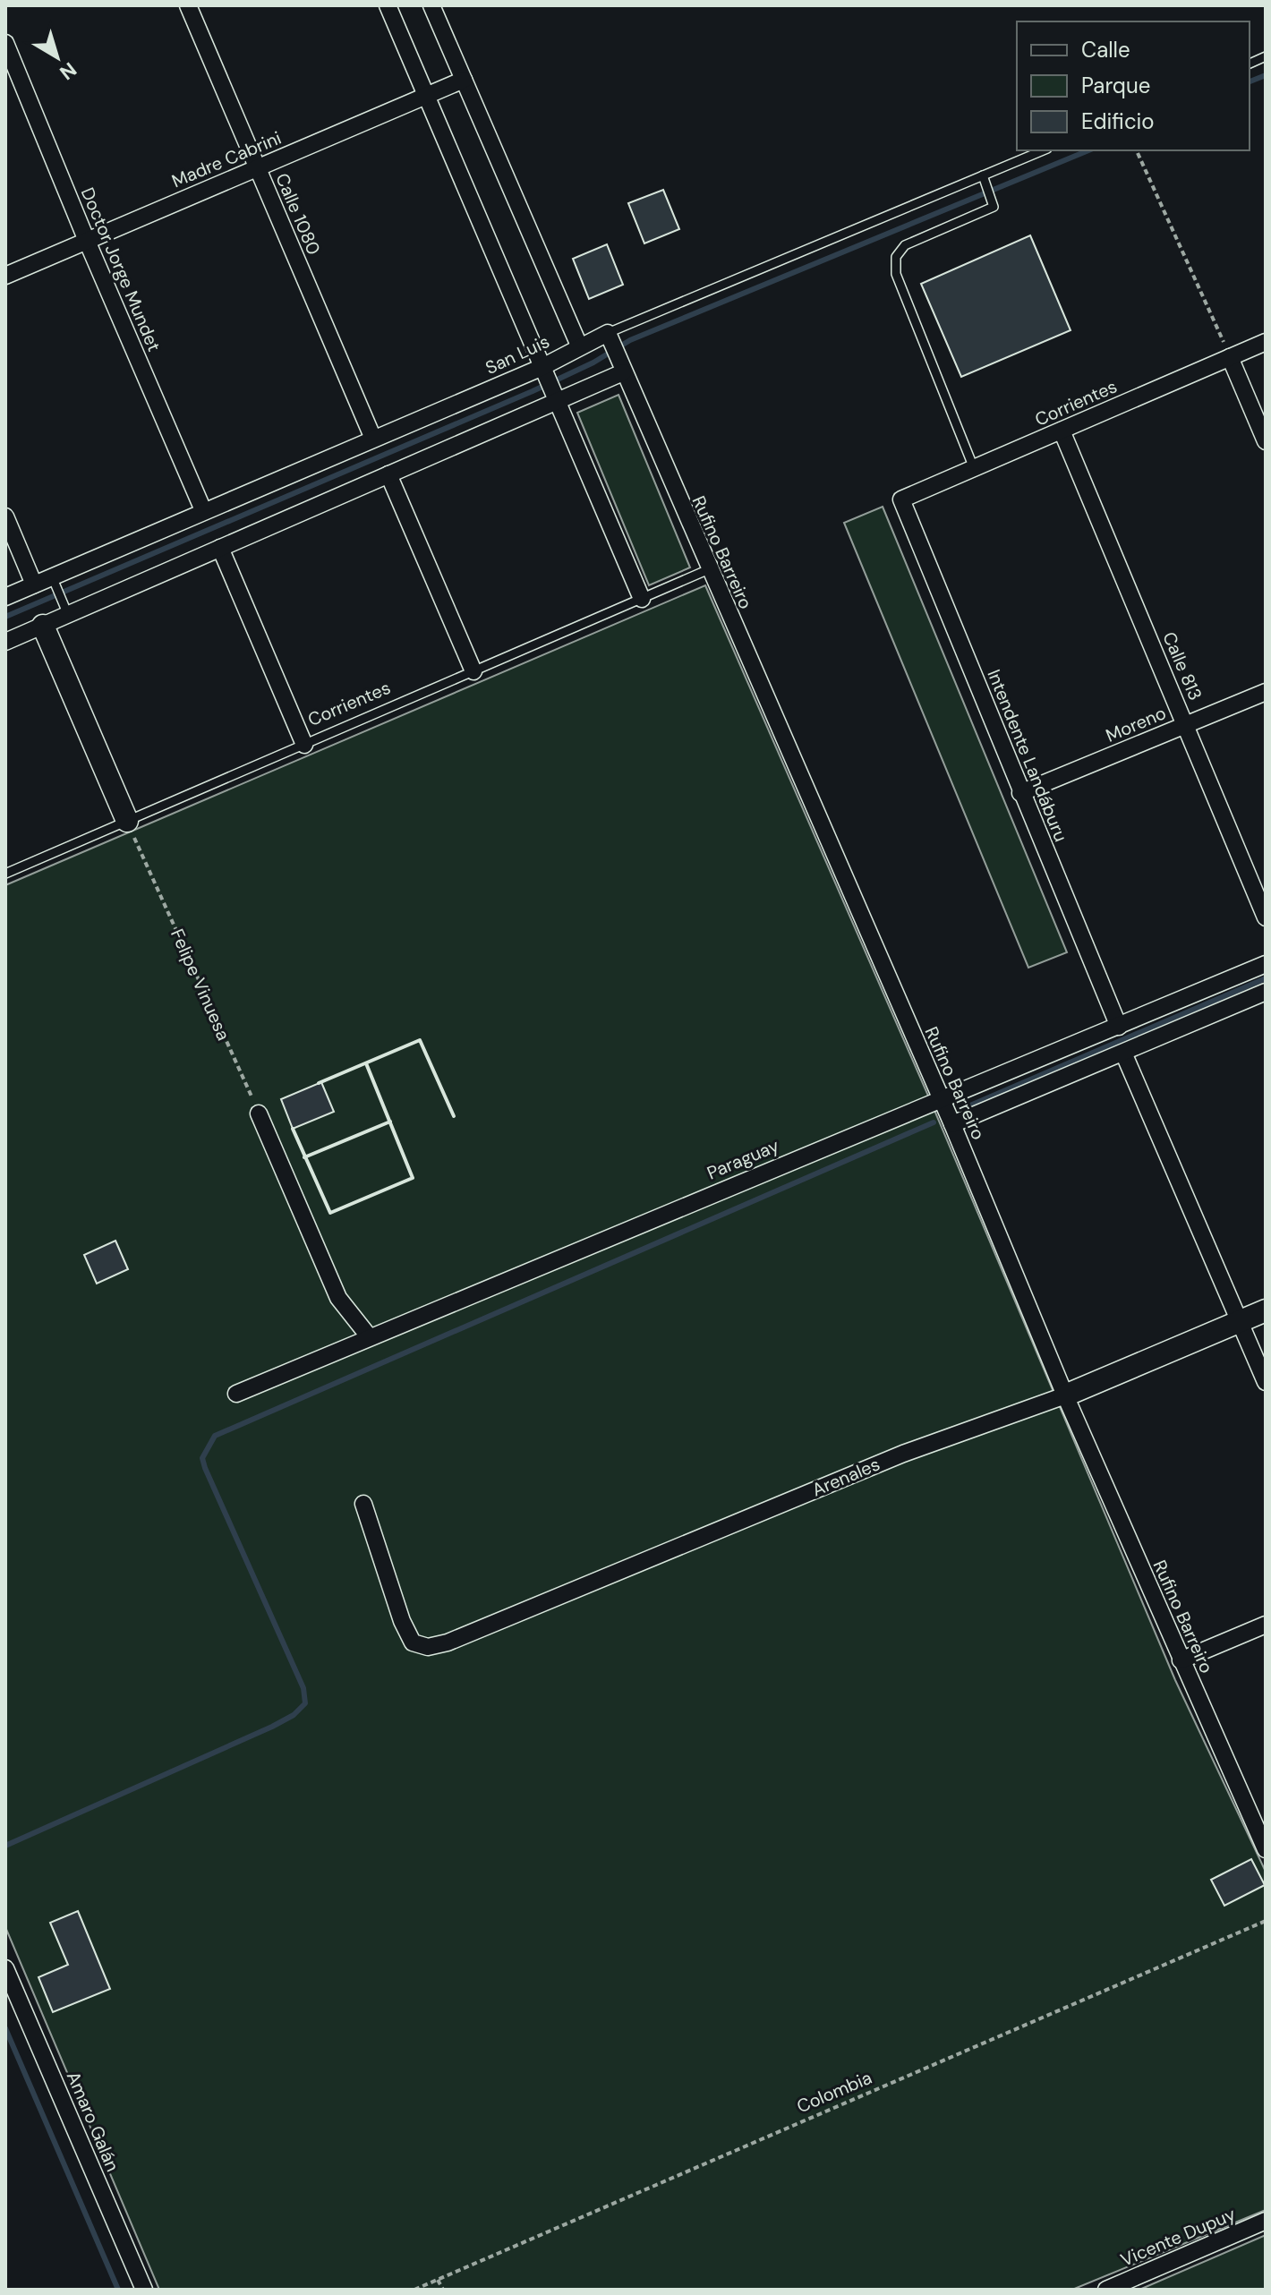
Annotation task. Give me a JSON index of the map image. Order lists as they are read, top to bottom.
{
  "streets": {
    "street": [
      "Madre Cabrini",
      "Calle 1080",
      "Doctor Jorge Mundet",
      "San Luis",
      "Corrientes",
      "Rufino Barreiro",
      "Calle 813",
      "Moreno",
      "Intendente Landáburu",
      "Paraguay",
      "Arenales",
      "Amaro Galán",
      "Vicente Dupuy"
    ],
    "path": ["Felipe Vinuesa", "Colombia"]
  },
  "crossings": [
    ["Madre Cabrini", "Calle 1080"],
    ["Madre Cabrini", "Doctor Jorge Mundet"],
    ["Calle 1080", "San Luis"],
    ["Doctor Jorge Mundet", "San Luis"],
    ["San Luis", "Rufino Barreiro"],
    ["Corrientes", "Rufino Barreiro"],
    ["Corrientes", "Calle 813"],
    ["Corrientes", "Intendente Landáburu"],
    ["Corrientes", "Felipe Vinuesa"],
    ["Rufino Barreiro", "Paraguay"],
    ["Rufino Barreiro", "Arenales"],
    ["Calle 813", "Moreno"],
    ["Moreno", "Intendente Landáburu"],
    ["Intendente Landáburu", "Paraguay"]
  ],
  "legend": ["Calle", "Parque", "Edificio"],
  "north": "bottom right"
}
